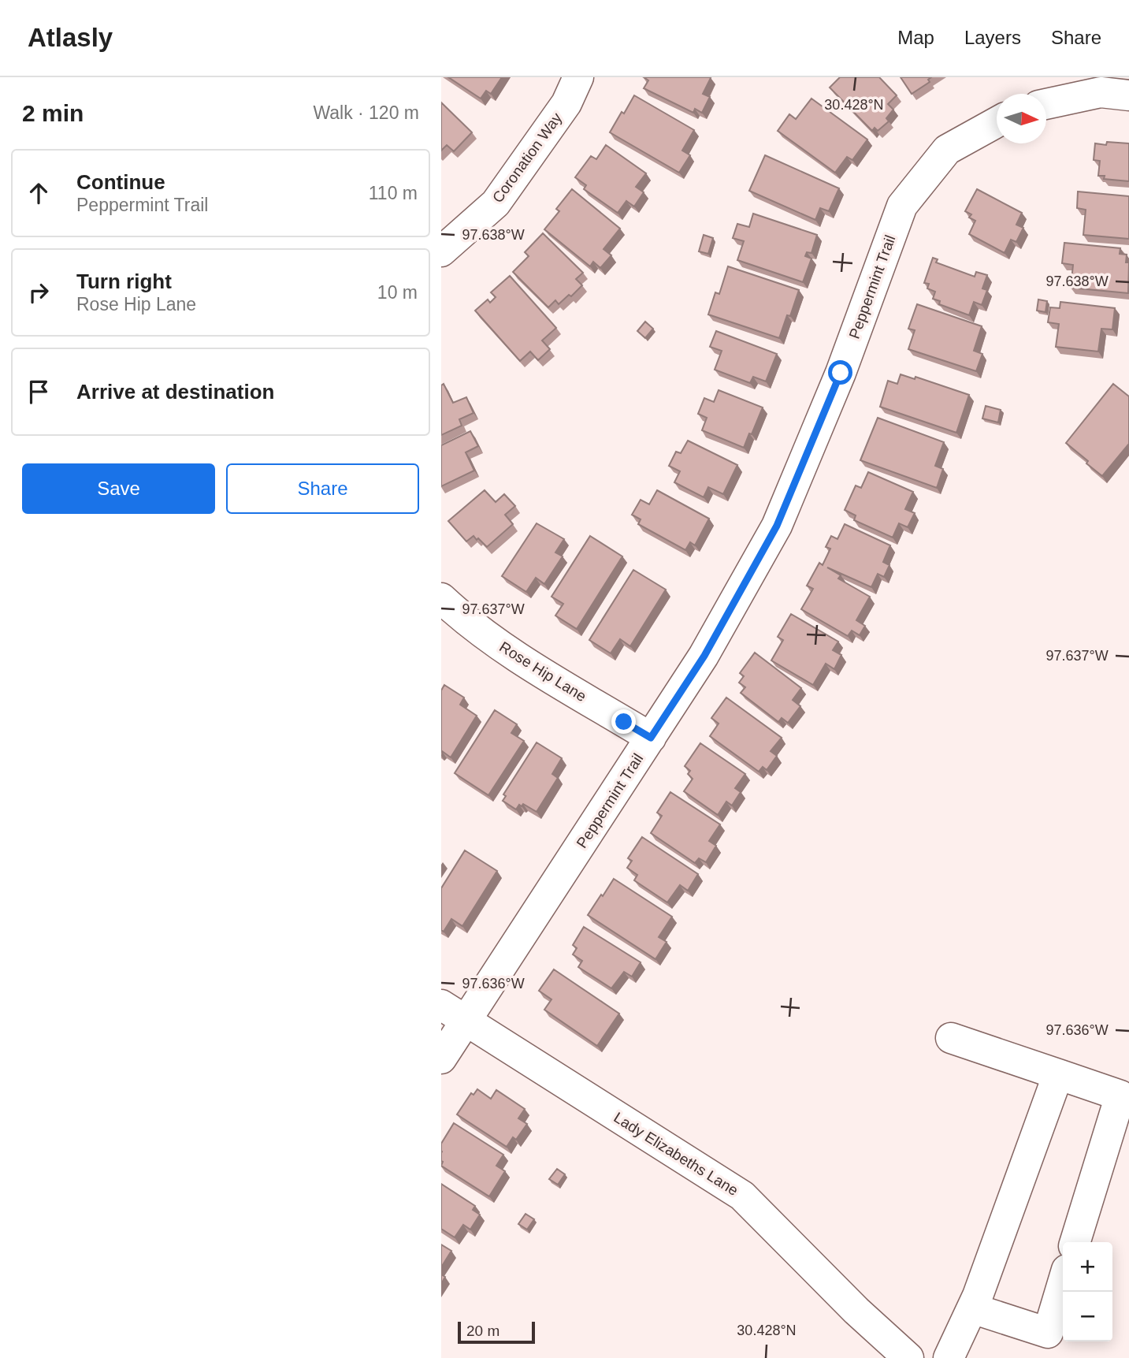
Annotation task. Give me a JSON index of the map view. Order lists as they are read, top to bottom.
{
  "streets": {
    "street": [
      "Coronation Way",
      "Peppermint Trail",
      "Rose Hip Lane",
      "Lady Elizabeths Lane"
    ]
  },
  "crossings": [
    ["Peppermint Trail", "Rose Hip Lane"],
    ["Peppermint Trail", "Lady Elizabeths Lane"]
  ],
  "scale_bar": "20 m",
  "north": "right",
  "page": {
    "header": "Atlasly",
    "nav": ["Map", "Layers", "Share"],
    "heading": ["2 min", "Walk · 120 m"],
    "list": [
      ["Continue", "Peppermint Trail", "110 m"],
      ["Turn right", "Rose Hip Lane", "10 m"],
      "Arrive at destination"
    ],
    "buttons": ["Save", "Share"],
    "map_buttons": ["+", "−"],
    "scale": "20 m"
  },
  "coordinates": [
    "30.428°N",
    "97.638°W",
    "97.637°W",
    "97.636°W"
  ]
}
